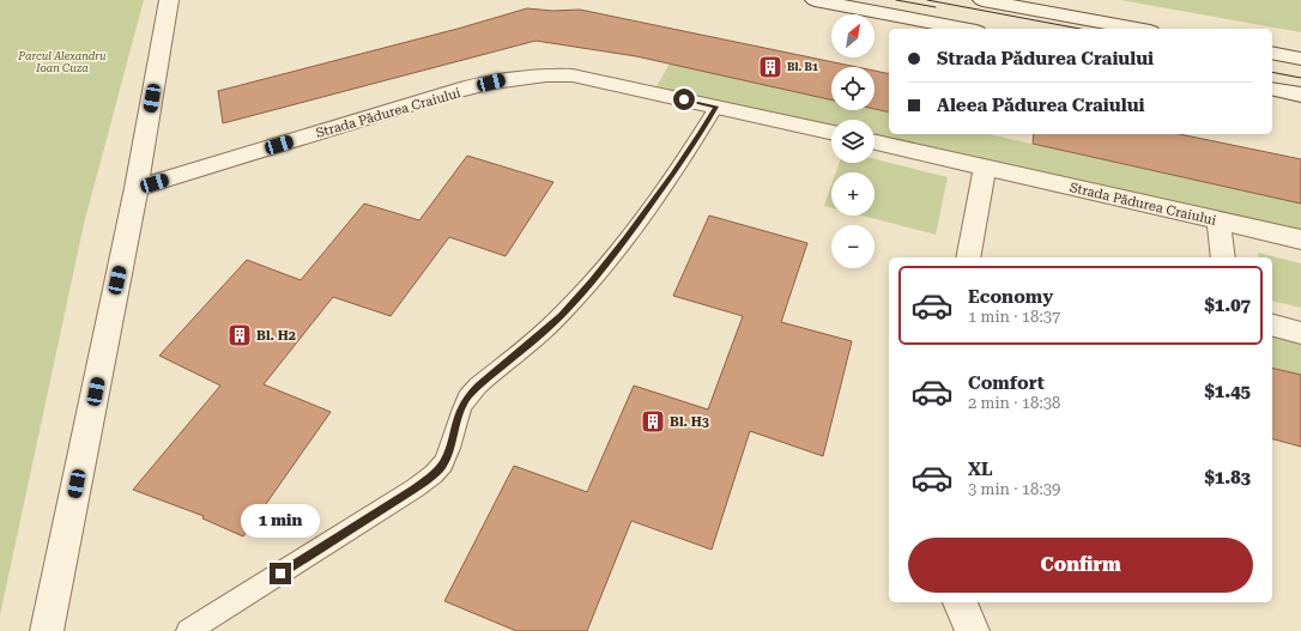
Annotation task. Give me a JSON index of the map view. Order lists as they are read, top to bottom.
{
  "streets": {
    "street": ["Strada Pădurea Craiului"]
  },
  "parks": ["Parcul Alexandru Ioan Cuza"],
  "places": {
    "building": ["Bl. B1", "Bl. H2", "Bl. H3"]
  },
  "north": "top right",
  "page": {
    "map_buttons": ["+", "−"],
    "banner": ["Strada Pădurea Craiului", "Aleea Pădurea Craiului"],
    "list": [
      {
        "name": "Economy",
        "note": "1 min · 18:37",
        "value": "$1.07"
      },
      {
        "name": "Comfort",
        "note": "2 min · 18:38",
        "value": "$1.45"
      },
      {
        "name": "XL",
        "note": "3 min · 18:39",
        "value": "$1.83"
      }
    ],
    "bubble": "1 min",
    "buttons": "Confirm"
  }
}
